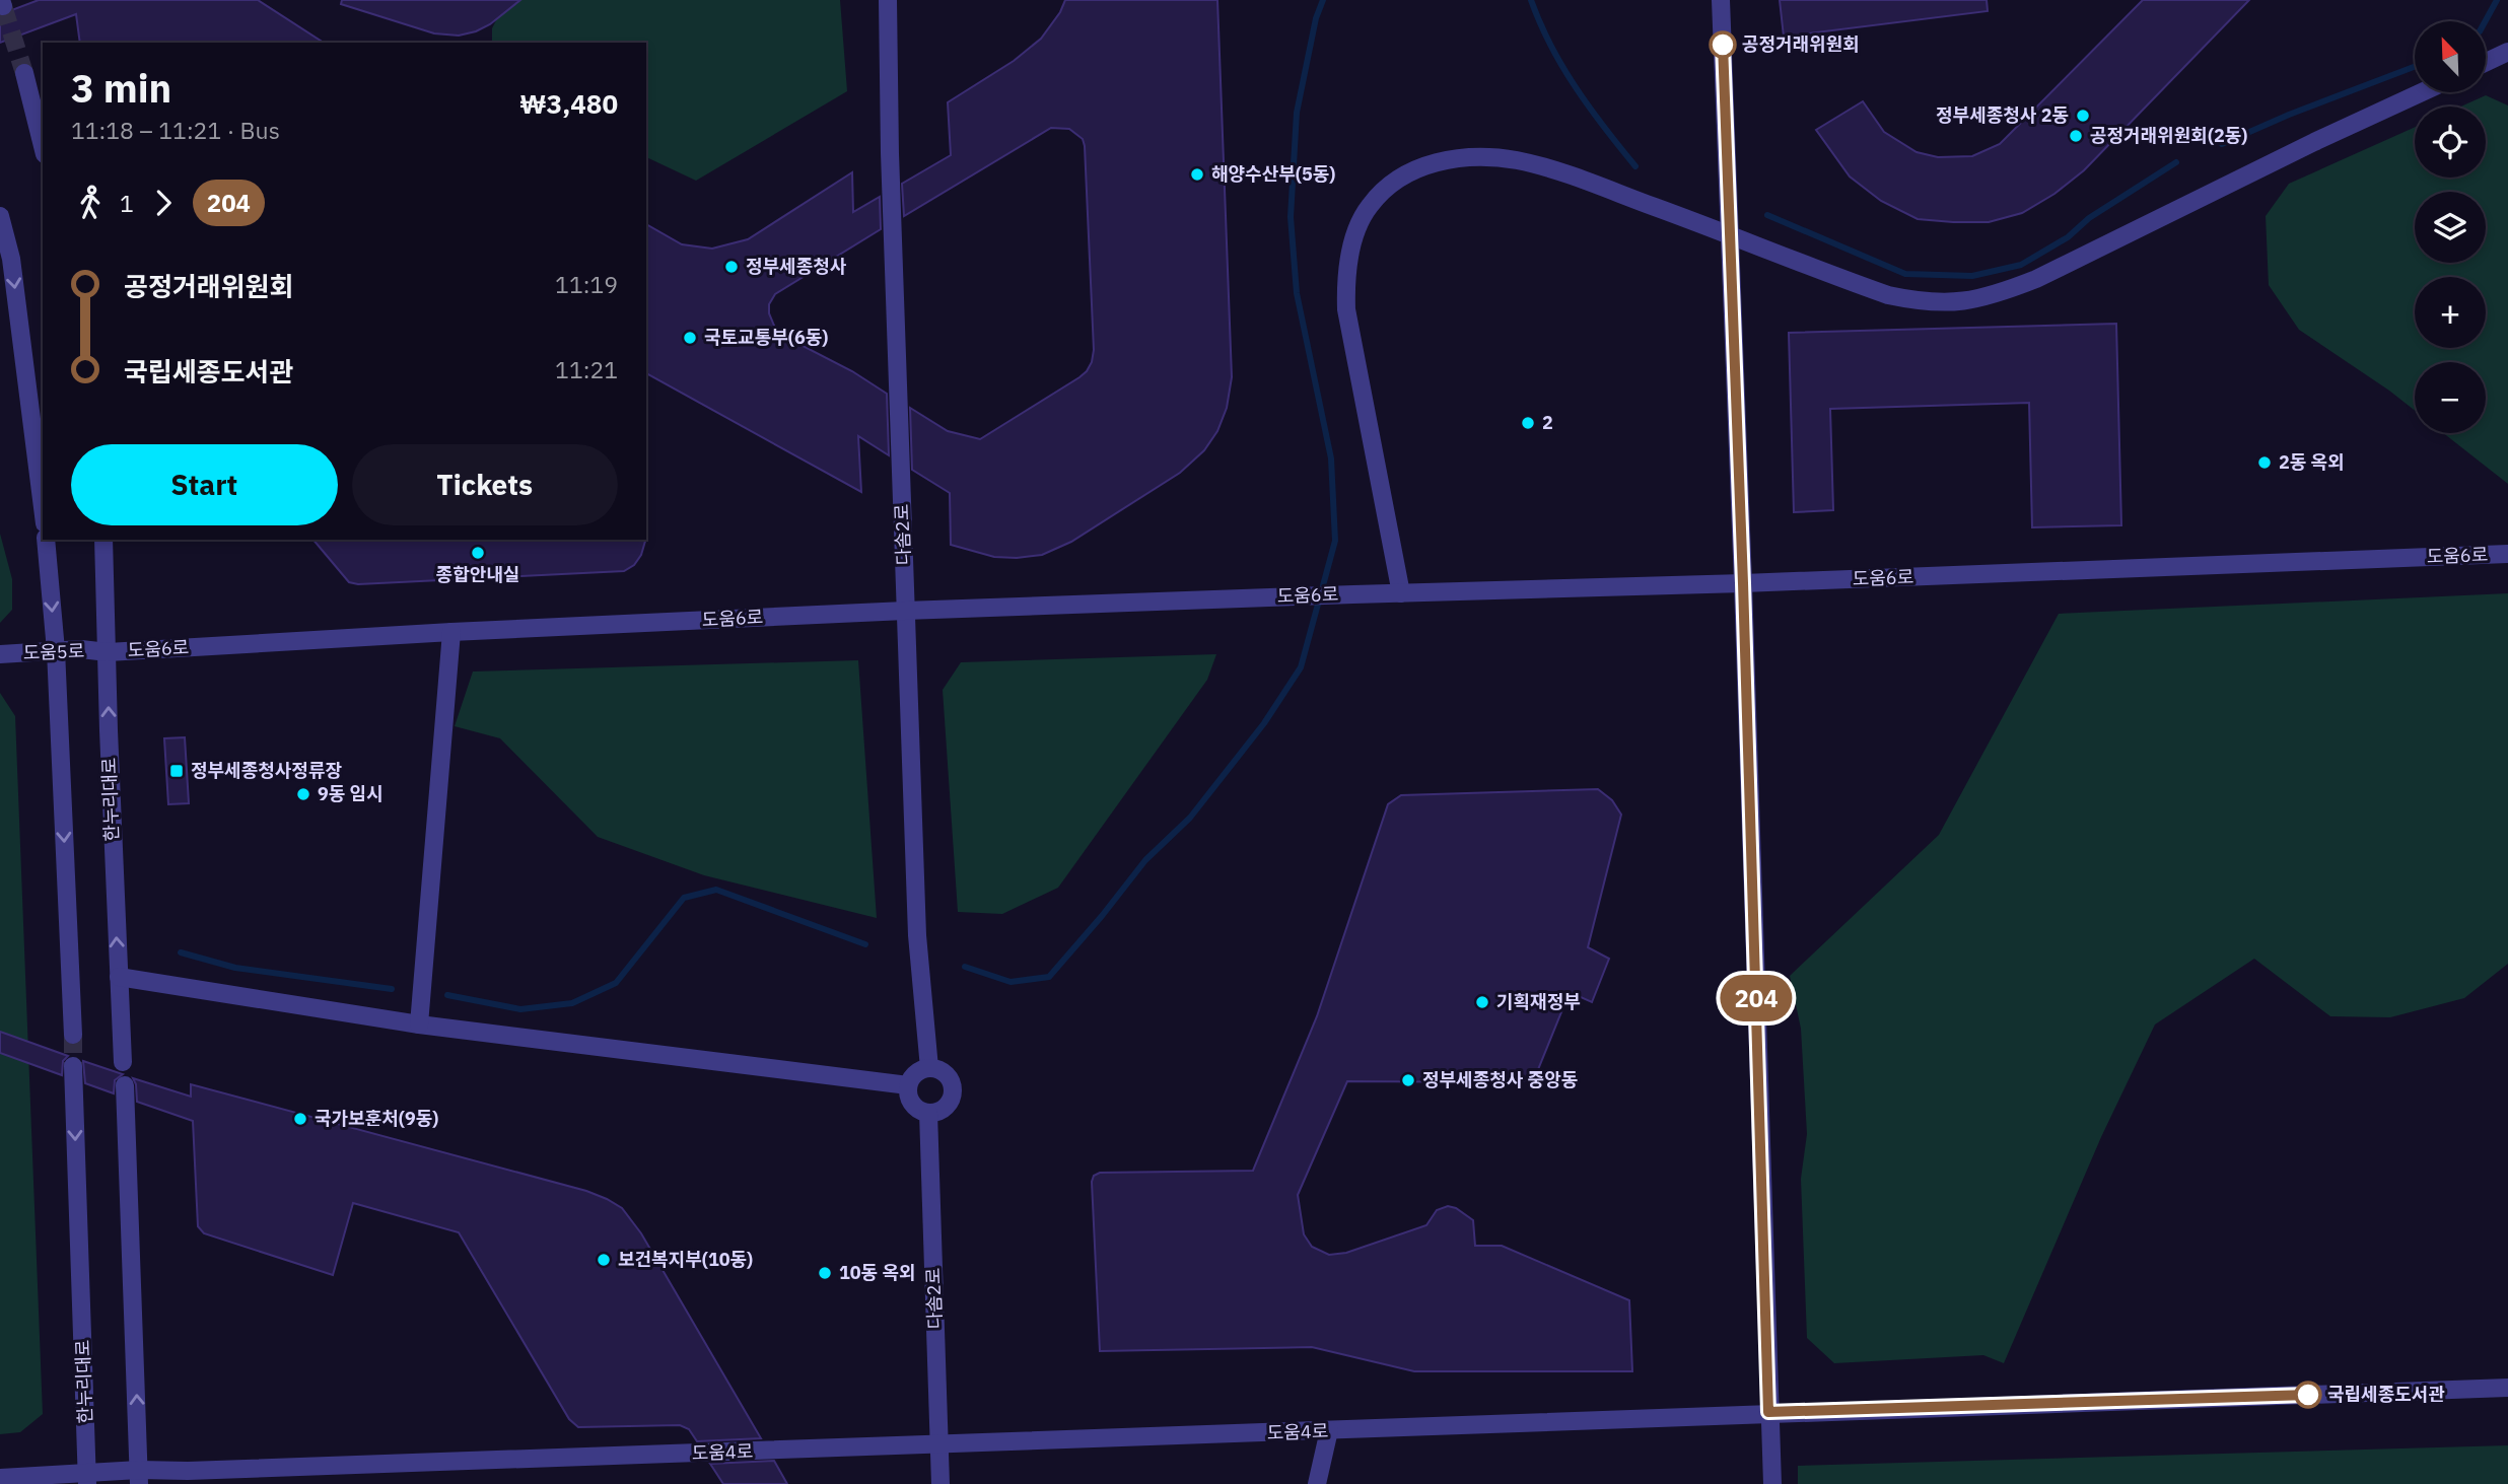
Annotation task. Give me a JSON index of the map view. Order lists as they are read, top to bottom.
{
  "streets": {
    "street": [
      "다솜2로",
      "도움6로",
      "도움5로",
      "한누리대로",
      "도움4로"
    ]
  },
  "crossings": [
    ["다솜2로", "도움6로"],
    ["다솜2로", "도움4로"],
    ["도움6로", "도움5로"],
    ["도움6로", "한누리대로"],
    ["도움5로", "한누리대로"],
    ["한누리대로", "도움4로"]
  ],
  "places": {
    "other": [
      "공정거래위원회",
      "정부세종청사 2동",
      "공정거래위원회(2동)",
      "해양수산부(5동)",
      "정부세종청사",
      "국토교통부(6동)",
      "2",
      "2동 옥외",
      "종합안내실",
      "9동 임시",
      "기획재정부",
      "정부세종청사 중앙동",
      "국가보훈처(9동)",
      "보건복지부(10동)",
      "10동 옥외",
      "국립세종도서관"
    ],
    "transit": ["정부세종청사정류장"]
  },
  "lines": ["bus line 204"],
  "north": "top left",
  "page": {
    "on_map": "204",
    "map_buttons": ["+", "−"],
    "heading": ["3 min", "11:18 – 11:21 · Bus", "₩3,480"],
    "legs": ["1", "204"],
    "list": [
      {
        "name": "공정거래위원회",
        "value": "11:19"
      },
      {
        "name": "국립세종도서관",
        "value": "11:21"
      }
    ],
    "buttons": ["Start", "Tickets"]
  }
}
